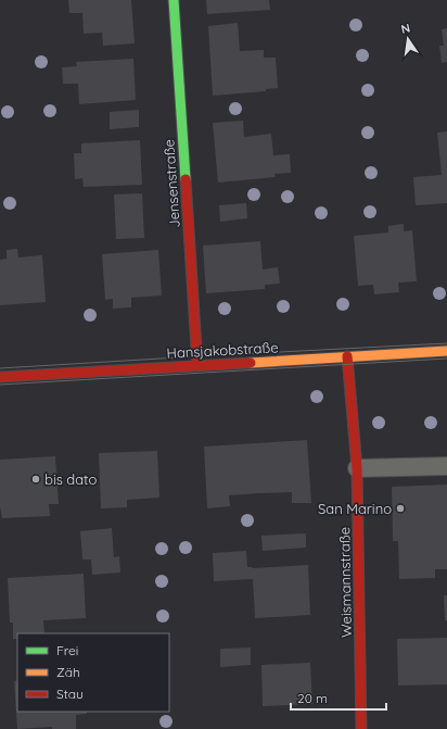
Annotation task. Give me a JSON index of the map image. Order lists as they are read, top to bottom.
{
  "streets": {
    "street": ["Jensenstraße", "Hansjakobstraße", "Weismannstraße"]
  },
  "crossings": [
    ["Jensenstraße", "Hansjakobstraße"],
    ["Hansjakobstraße", "Weismannstraße"]
  ],
  "places": ["bis dato", "San Marino"],
  "legend": ["Frei", "Zäh", "Stau"],
  "scale_bar": "20 m",
  "north": "top"
}
